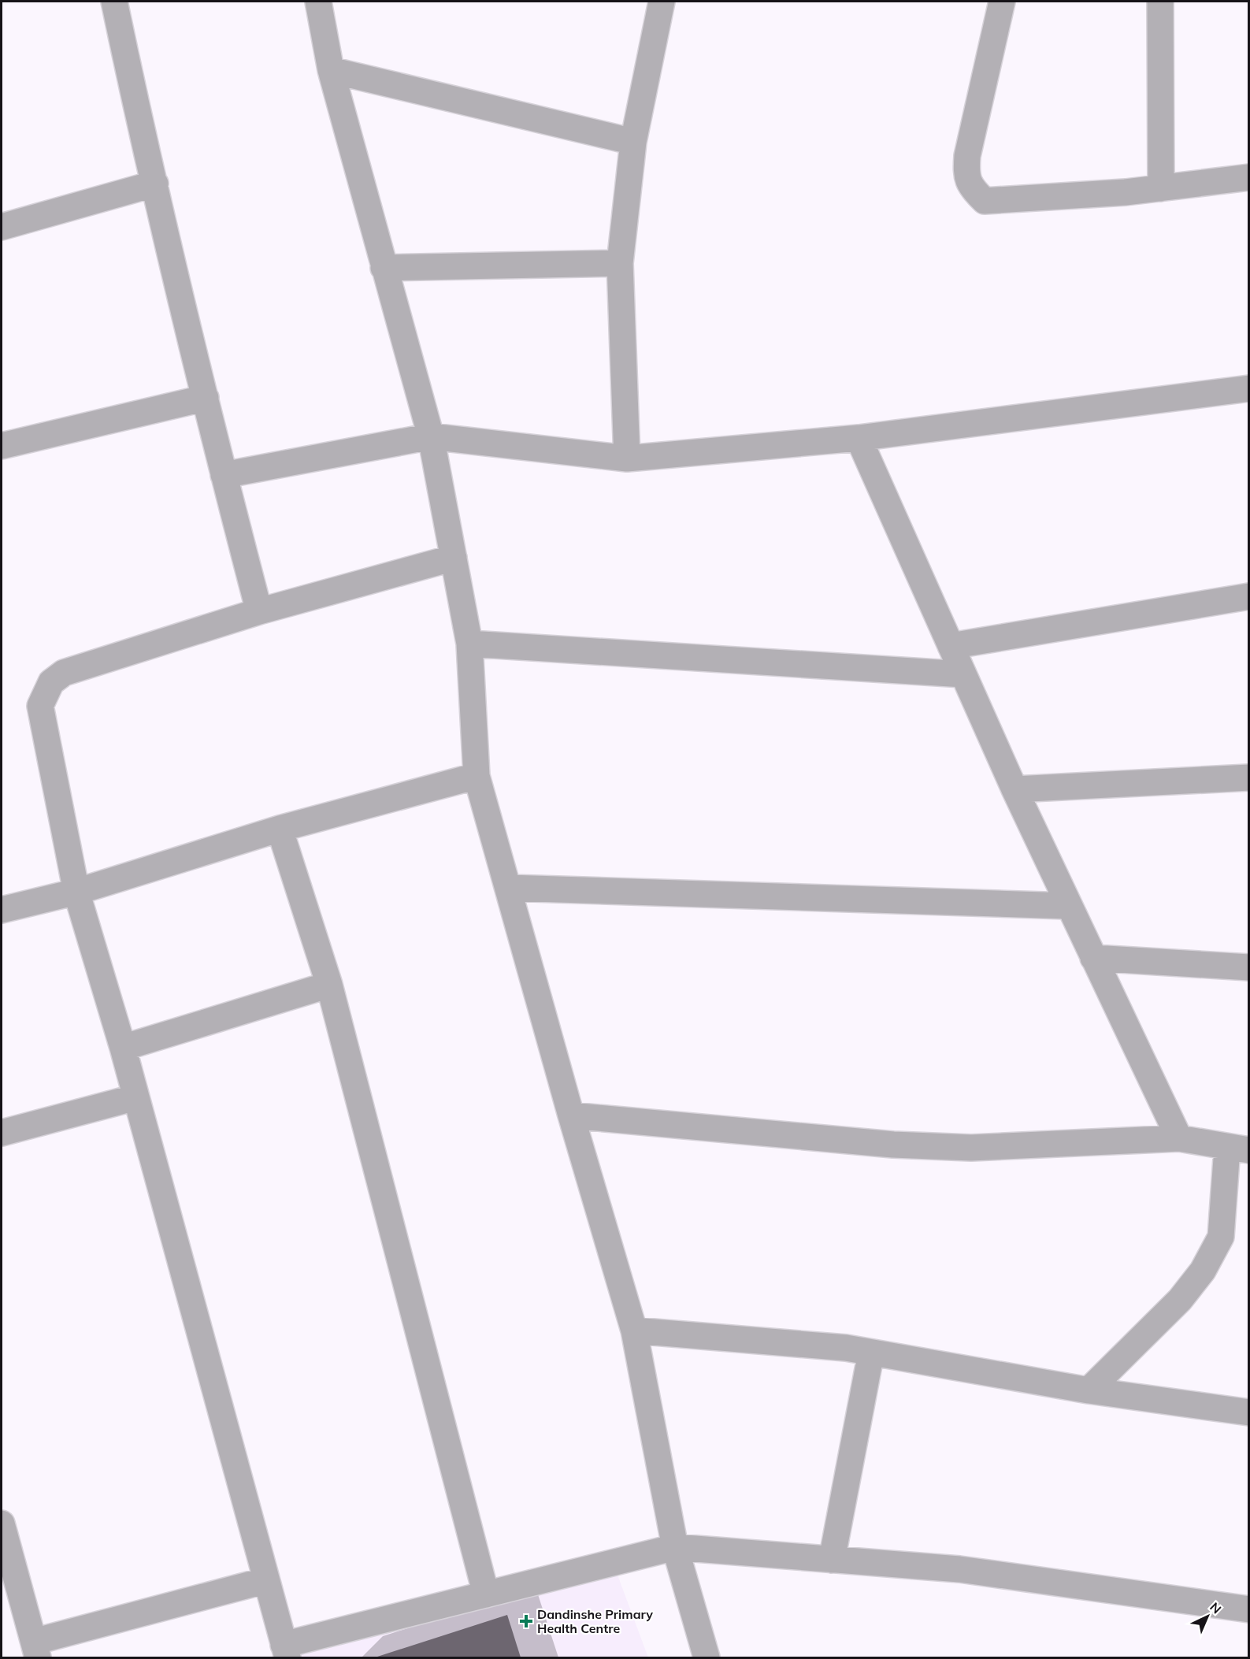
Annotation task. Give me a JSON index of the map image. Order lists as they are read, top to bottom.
{
  "places": {
    "health": ["Dandinshe Primary Health Centre"]
  },
  "north": "top right"
}
